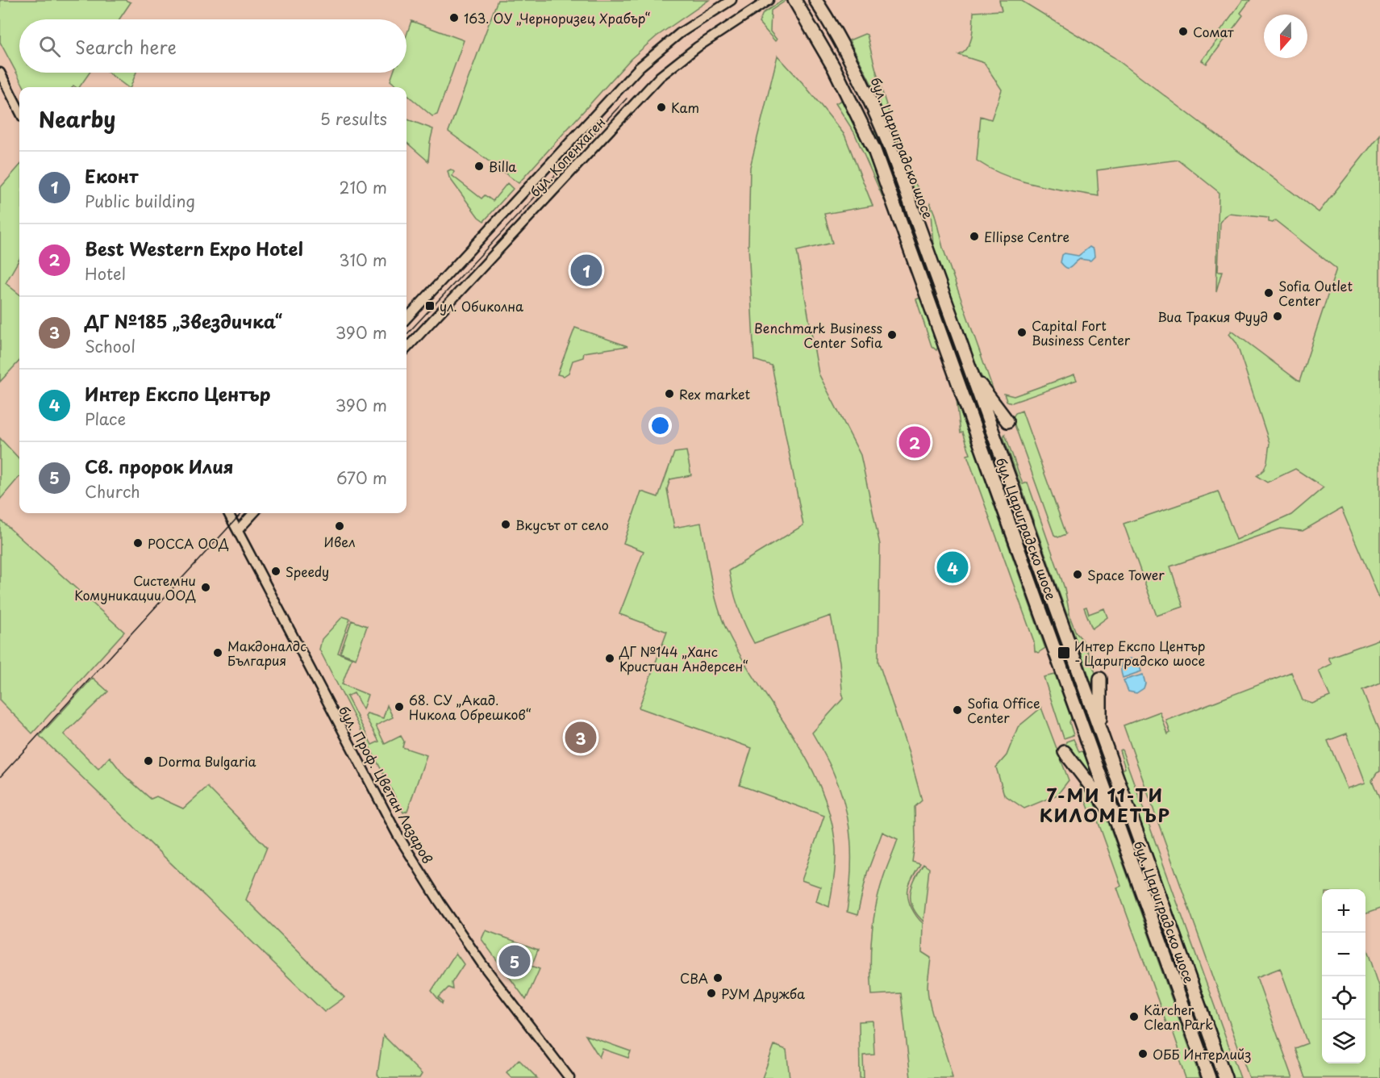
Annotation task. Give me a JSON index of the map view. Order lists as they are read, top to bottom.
{
  "streets": {
    "highway": ["бул. Цариградско шосе"],
    "main road": ["бул. Копенхаген", "бул. Проф. Цветан Лазаров"]
  },
  "districts": ["7-МИ 11-ТИ КИЛОМЕТЪР"],
  "places": {
    "other": [
      "163. ОУ „Черноризец Храбър“",
      "Сомат",
      "Kam",
      "Billa",
      "Ellipse Centre",
      "Sofia Outlet Center",
      "Виа Тракия Фууд",
      "Capital Fort Business Center",
      "Benchmark Business Center Sofia",
      "Rex market",
      "Вкусът от село",
      "Ивел",
      "РОССА ООД",
      "Speedy",
      "Space Tower",
      "Системни Комуникации ООД",
      "Макдоналдс България",
      "ДГ №144 „Ханс Кристиан Андерсен“",
      "68. СУ „Акад. Никола Обрешков“",
      "Sofia Office Center",
      "Dorma Bulgaria",
      "CBA",
      "РУМ Дружба",
      "Kärcher Clean Park",
      "ОББ Интерлийз"
    ],
    "transit": ["ул. Обиколна", "Интер Експо Център - Цариградско шосе"]
  },
  "north": "bottom",
  "page": {
    "search": "Search here",
    "heading": ["Nearby", "5 results"],
    "list": [
      {
        "mark": "1",
        "name": "Еконт",
        "note": "Public building",
        "value": "210 m"
      },
      {
        "mark": "2",
        "name": "Best Western Expo Hotel",
        "note": "Hotel",
        "value": "310 m"
      },
      {
        "mark": "3",
        "name": "ДГ №185 „Звездичка“",
        "note": "School",
        "value": "390 m"
      },
      {
        "mark": "4",
        "name": "Интер Експо Център",
        "note": "Place",
        "value": "390 m"
      },
      {
        "mark": "5",
        "name": "Св. пророк Илия",
        "note": "Church",
        "value": "670 m"
      }
    ],
    "pins": [
      "1",
      "2",
      "4",
      "3",
      "5"
    ],
    "map_buttons": ["+", "−"]
  }
}
